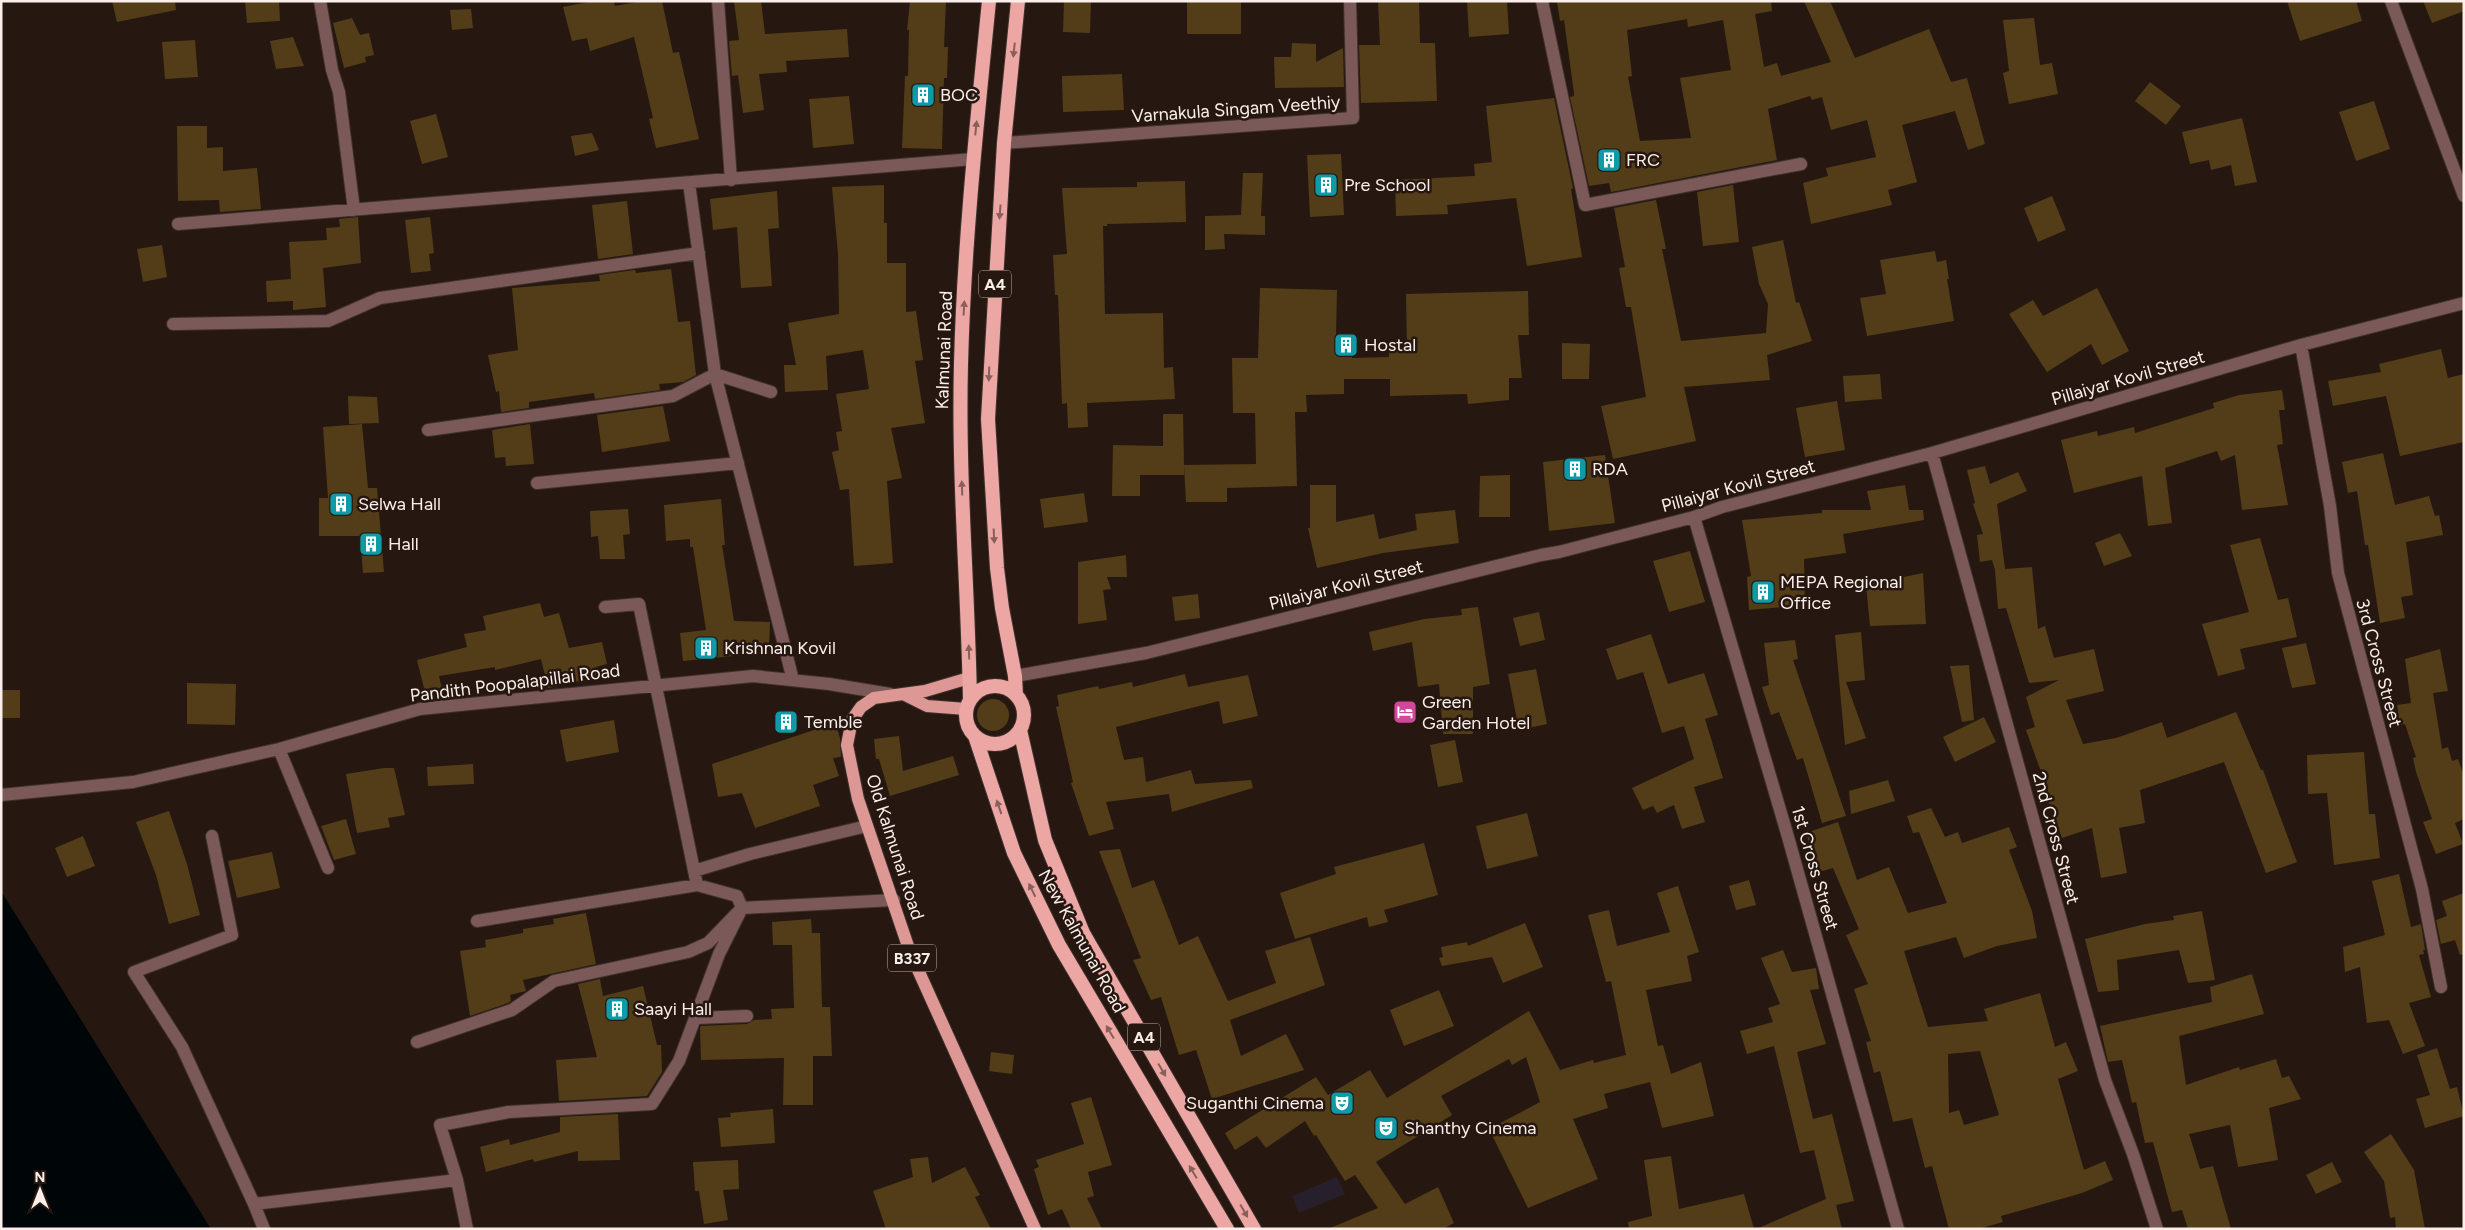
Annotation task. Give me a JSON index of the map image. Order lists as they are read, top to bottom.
{
  "streets": {
    "highway": ["A4", "Kalmunai Road", "New Kalmunai Road"],
    "main road": ["Old Kalmunai Road", "B337"],
    "street": [
      "Varnakula Singam Veethiy",
      "Pillaiyar Kovil Street",
      "3rd Cross Street",
      "Pandith Poopalapillai Road",
      "2nd Cross Street",
      "1st Cross Street"
    ]
  },
  "crossings": [
    ["Varnakula Singam Veethiy", "A4"],
    ["A4", "Kalmunai Road"],
    ["A4", "Pillaiyar Kovil Street"],
    ["A4", "Old Kalmunai Road"],
    ["A4", "New Kalmunai Road"],
    ["Kalmunai Road", "Old Kalmunai Road"],
    ["Kalmunai Road", "New Kalmunai Road"],
    ["Pillaiyar Kovil Street", "3rd Cross Street"],
    ["Pillaiyar Kovil Street", "2nd Cross Street"],
    ["Pillaiyar Kovil Street", "1st Cross Street"],
    ["Pandith Poopalapillai Road", "Old Kalmunai Road"],
    ["Old Kalmunai Road", "New Kalmunai Road"]
  ],
  "places": {
    "building": [
      "BOC",
      "FRC",
      "Pre School",
      "Hostal",
      "RDA",
      "Selwa Hall",
      "Hall",
      "MEPA Regional Office",
      "Krishnan Kovil",
      "Temble",
      "Saayi Hall"
    ],
    "hotel": ["Green Garden Hotel"],
    "theatre": ["Suganthi Cinema", "Shanthy Cinema"]
  },
  "north": "top"
}
